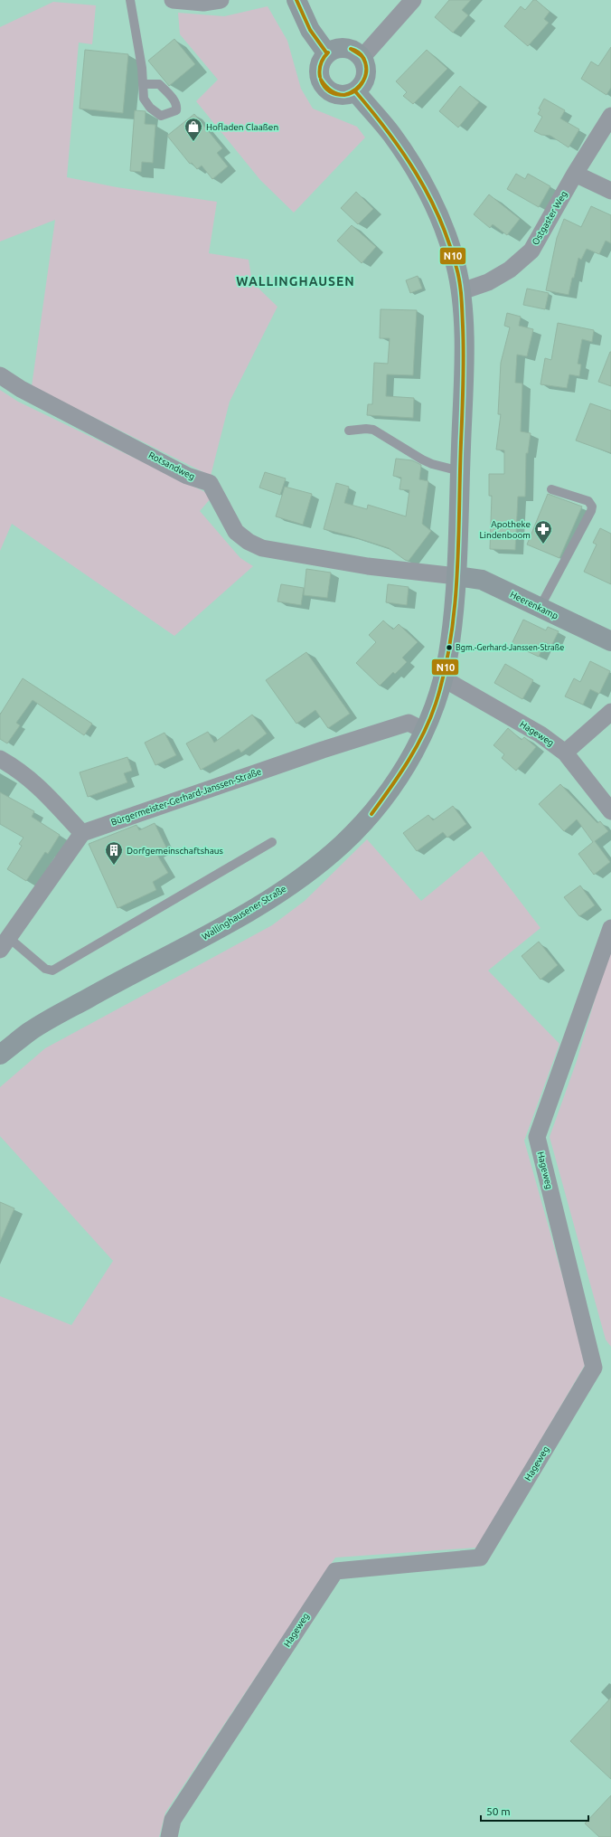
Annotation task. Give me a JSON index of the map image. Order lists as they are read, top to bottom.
{
  "streets": {
    "street": [
      "Ostgaster Weg",
      "Rotsandweg",
      "Heerenkamp",
      "Hageweg",
      "Bürgermeister-Gerhard-Janssen-Straße",
      "Wallinghausener Straße"
    ]
  },
  "crossings": [
    ["Ostgaster Weg", "Wallinghausener Straße"],
    ["Rotsandweg", "Heerenkamp"],
    ["Rotsandweg", "Wallinghausener Straße"],
    ["Heerenkamp", "Wallinghausener Straße"],
    ["Hageweg", "Wallinghausener Straße"],
    ["Bürgermeister-Gerhard-Janssen-Straße", "Wallinghausener Straße"]
  ],
  "districts": ["WALLINGHAUSEN"],
  "places": {
    "shop": ["Hofladen Claaßen"],
    "pharmacy": ["Apotheke Lindenboom"],
    "other": ["Bgm.-Gerhard-Janssen-Straße"],
    "building": ["Dorfgemeinschaftshaus"]
  },
  "lines": ["transit line N10"],
  "scale_bar": "50 m"
}
